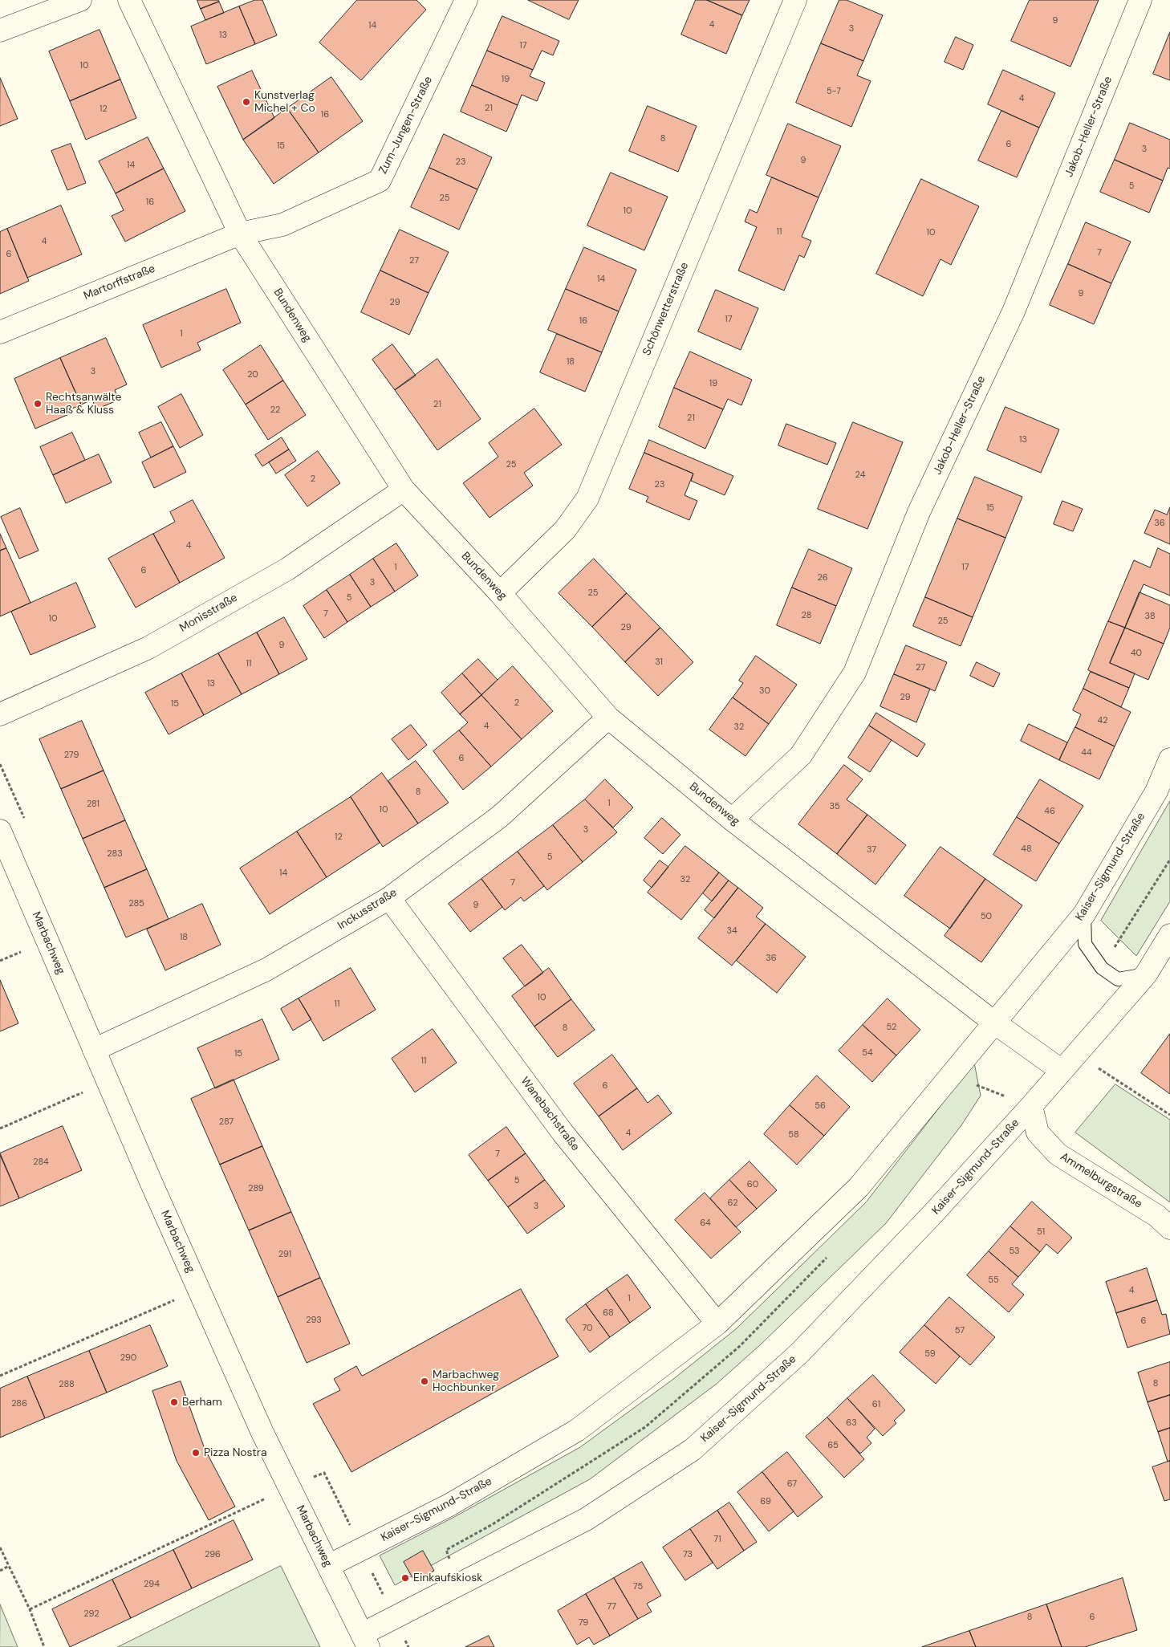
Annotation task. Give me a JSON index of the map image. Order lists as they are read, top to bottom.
{
  "streets": {
    "street": [
      "Zum-Jungen-Straße",
      "Jakob-Heller-Straße",
      "Martorffstraße",
      "Schönwetterstraße",
      "Bundenweg",
      "Monisstraße",
      "Kaiser-Sigmund-Straße",
      "Inckusstraße",
      "Marbachweg",
      "Wanebachstraße",
      "Ammelburgstraße"
    ]
  },
  "crossings": [
    ["Zum-Jungen-Straße", "Martorffstraße"],
    ["Zum-Jungen-Straße", "Bundenweg"],
    ["Jakob-Heller-Straße", "Bundenweg"],
    ["Martorffstraße", "Bundenweg"],
    ["Schönwetterstraße", "Bundenweg"],
    ["Bundenweg", "Monisstraße"],
    ["Bundenweg", "Kaiser-Sigmund-Straße"],
    ["Bundenweg", "Inckusstraße"],
    ["Kaiser-Sigmund-Straße", "Marbachweg"],
    ["Kaiser-Sigmund-Straße", "Wanebachstraße"],
    ["Kaiser-Sigmund-Straße", "Ammelburgstraße"],
    ["Inckusstraße", "Marbachweg"],
    ["Inckusstraße", "Wanebachstraße"]
  ],
  "places": [
    "Kunstverlag Michel + Co",
    "Rechtsanwälte Haaß & Kluss",
    "Marbachweg Hochbunker",
    "Berham",
    "Pizza Nostra",
    "Einkaufskiosk"
  ],
  "house_numbers": [
    "9",
    "4",
    "14",
    "3",
    "13",
    "17",
    "10",
    "19",
    "5-7",
    "4",
    "21",
    "12",
    "16",
    "8",
    "6",
    "15",
    "3",
    "9",
    "23",
    "14",
    "5",
    "25",
    "16",
    "10",
    "11",
    "10",
    "4",
    "7",
    "6",
    "27",
    "14",
    "9",
    "29",
    "17",
    "16",
    "1",
    "18",
    "3",
    "20",
    "19",
    "21",
    "22",
    "21",
    "13",
    "25",
    "24",
    "2",
    "23",
    "15",
    "36",
    "4",
    "1",
    "17",
    "6",
    "26",
    "3",
    "25",
    "5",
    "7",
    "28",
    "38",
    "10",
    "25",
    "29",
    "9",
    "40",
    "31",
    "11",
    "27",
    "13",
    "30",
    "29",
    "2",
    "15",
    "42",
    "4",
    "32",
    "44",
    "279",
    "6",
    "8",
    "1",
    "281",
    "35",
    "10",
    "46",
    "3",
    "12",
    "48",
    "37",
    "283",
    "5",
    "14",
    "32",
    "7",
    "285",
    "9",
    "50",
    "34",
    "18",
    "36",
    "10",
    "11",
    "52",
    "8",
    "54",
    "15",
    "11",
    "6",
    "56",
    "287",
    "4",
    "58",
    "7",
    "284",
    "5",
    "60",
    "289",
    "62",
    "3",
    "64",
    "51",
    "53",
    "291",
    "55",
    "4",
    "1",
    "68",
    "293",
    "6",
    "70",
    "57",
    "59",
    "290",
    "8",
    "288",
    "286",
    "61",
    "63",
    "65",
    "67",
    "69",
    "71",
    "296",
    "73",
    "294",
    "75",
    "77",
    "292",
    "8",
    "6",
    "79"
  ]
}
